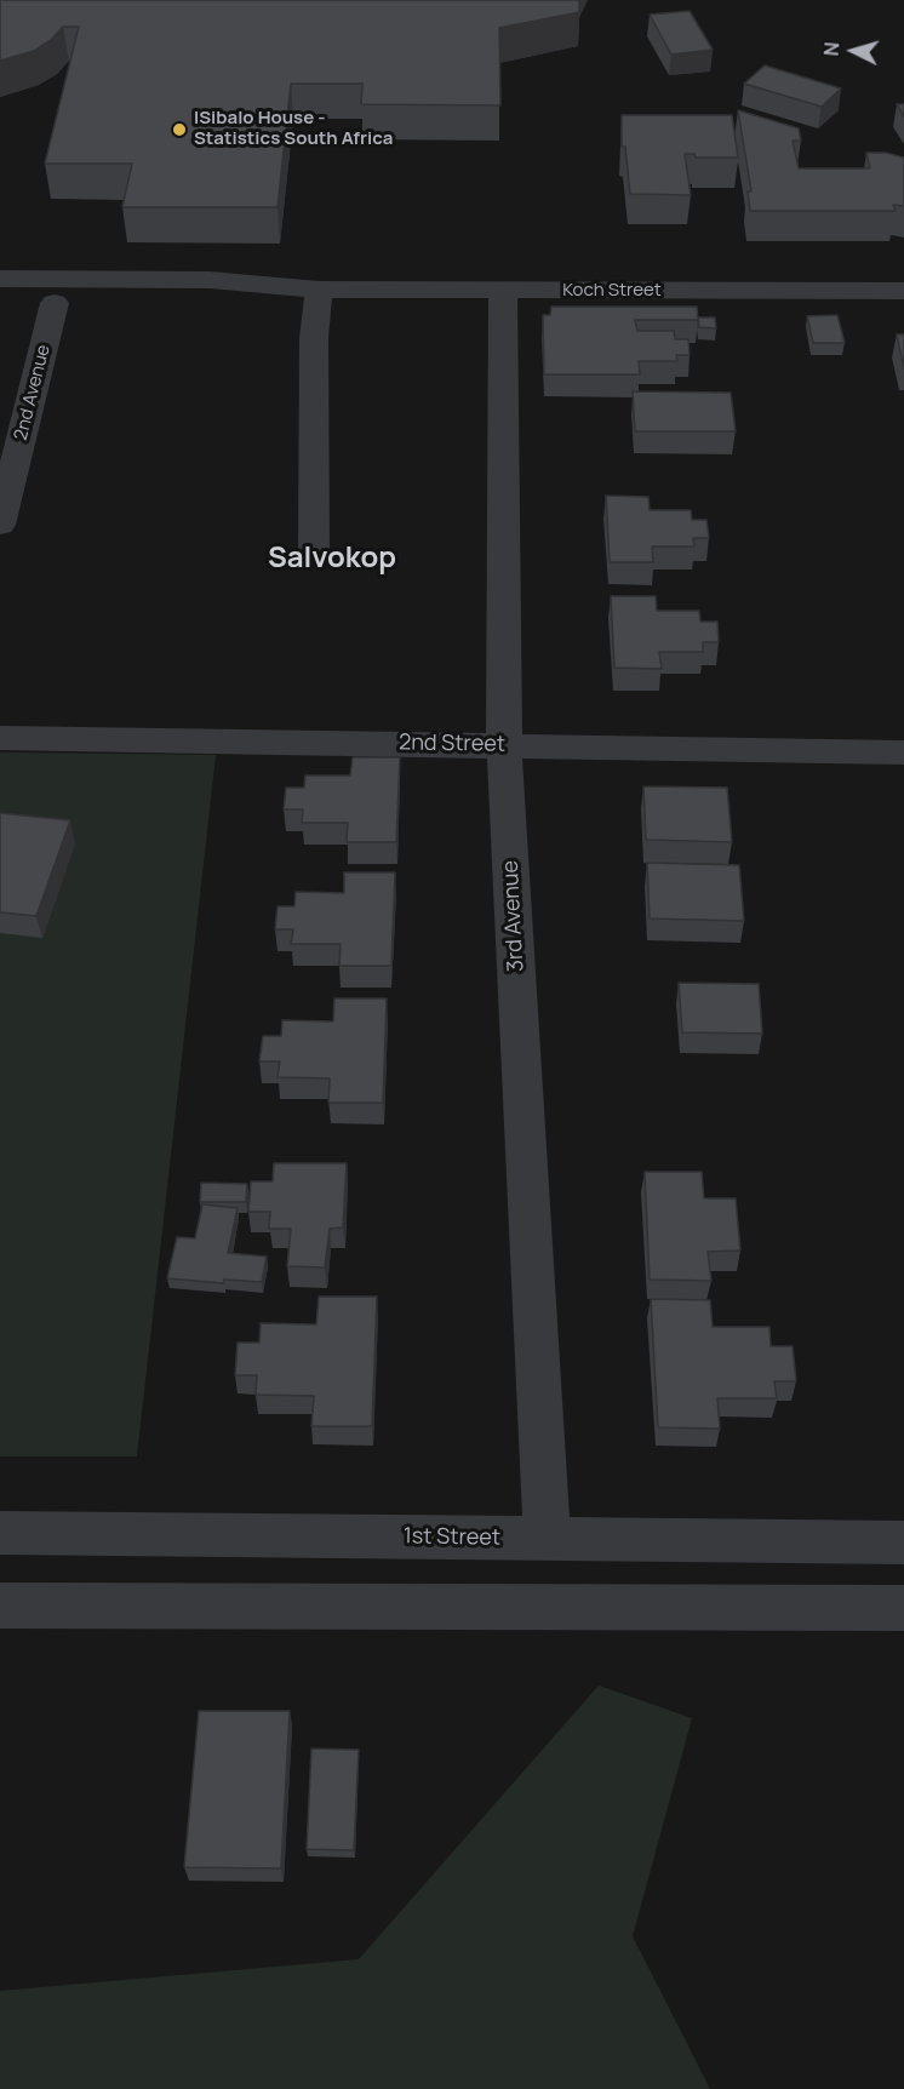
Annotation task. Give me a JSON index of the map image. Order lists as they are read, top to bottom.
{
  "streets": {
    "street": [
      "Koch Street",
      "2nd Avenue",
      "2nd Street",
      "3rd Avenue",
      "1st Street"
    ]
  },
  "crossings": [
    ["Koch Street", "2nd Avenue"],
    ["Koch Street", "3rd Avenue"],
    ["2nd Street", "3rd Avenue"],
    ["3rd Avenue", "1st Street"]
  ],
  "districts": ["Salvokop"],
  "places": ["ISibalo House - Statistics South Africa"],
  "north": "left"
}
